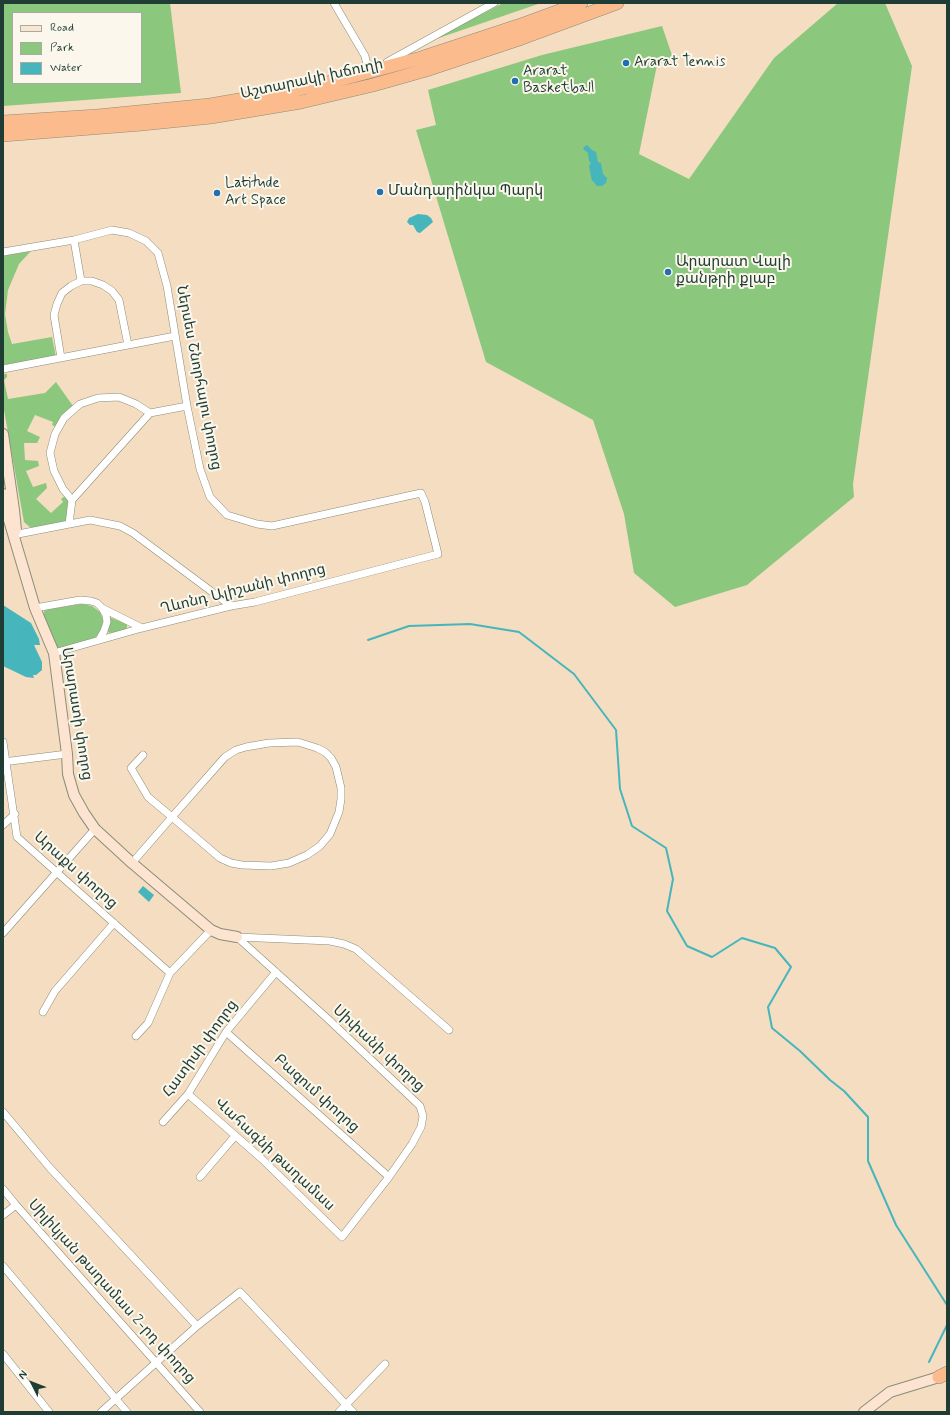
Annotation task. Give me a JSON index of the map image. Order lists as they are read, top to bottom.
{
  "streets": {
    "highway": ["Աշտարակի խճուղի"],
    "street": [
      "Ներսես Շնորհալու փողոց",
      "Ղևոնդ Ալիշանի փողոց",
      "Արարատի փողոց",
      "Արաքս փողոց",
      "Հատիսի փողոց",
      "Սիփանի փողոց",
      "Բազում փողոց",
      "Վահագնի թաղամաս",
      "Սիլիկյան թաղամաս 2-րդ փողոց"
    ]
  },
  "crossings": [
    ["Ներսես Շնորհալու փողոց", "Ղևոնդ Ալիշանի փողոց"],
    ["Ղևոնդ Ալիշանի փողոց", "Արարատի փողոց"],
    ["Արարատի փողոց", "Սիփանի փողոց"],
    ["Հատիսի փողոց", "Սիփանի փողոց"],
    ["Հատիսի փողոց", "Բազում փողոց"],
    ["Հատիսի փողոց", "Վահագնի թաղամաս"],
    ["Սիփանի փողոց", "Բազում փողոց"],
    ["Սիփանի փողոց", "Վահագնի թաղամաս"]
  ],
  "places": [
    "Ararat Tennis",
    "Ararat Basketball",
    "Մանդարինկա Պարկ",
    "Latitude Art Space",
    "Արարատ Վալի քանթրի քլաբ"
  ],
  "legend": ["Road", "Park", "Water"],
  "north": "top left"
}
